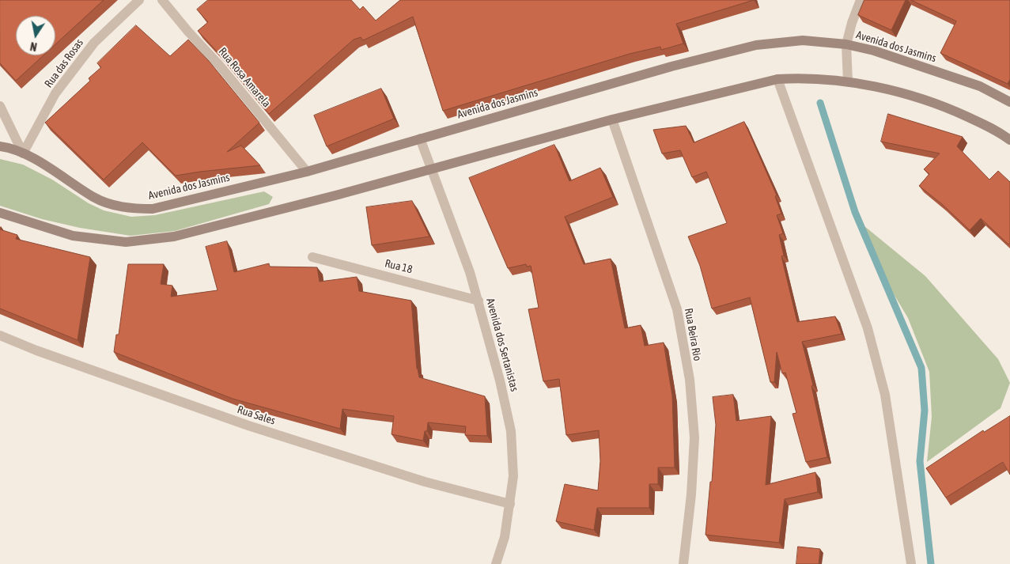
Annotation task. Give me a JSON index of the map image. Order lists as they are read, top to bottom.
{
  "streets": {
    "main road": ["Avenida dos Jasmins"],
    "street": [
      "Rua das Rosas",
      "Rua Rosa Amarela",
      "Rua 18",
      "Rua Beira Rio",
      "Avenida dos Sertanistas",
      "Rua Sales"
    ]
  },
  "crossings": [
    ["Avenida dos Jasmins", "Rua das Rosas"],
    ["Avenida dos Jasmins", "Rua Rosa Amarela"],
    ["Avenida dos Jasmins", "Avenida dos Sertanistas"],
    ["Rua 18", "Avenida dos Sertanistas"],
    ["Avenida dos Sertanistas", "Rua Sales"]
  ],
  "north": "bottom"
}
